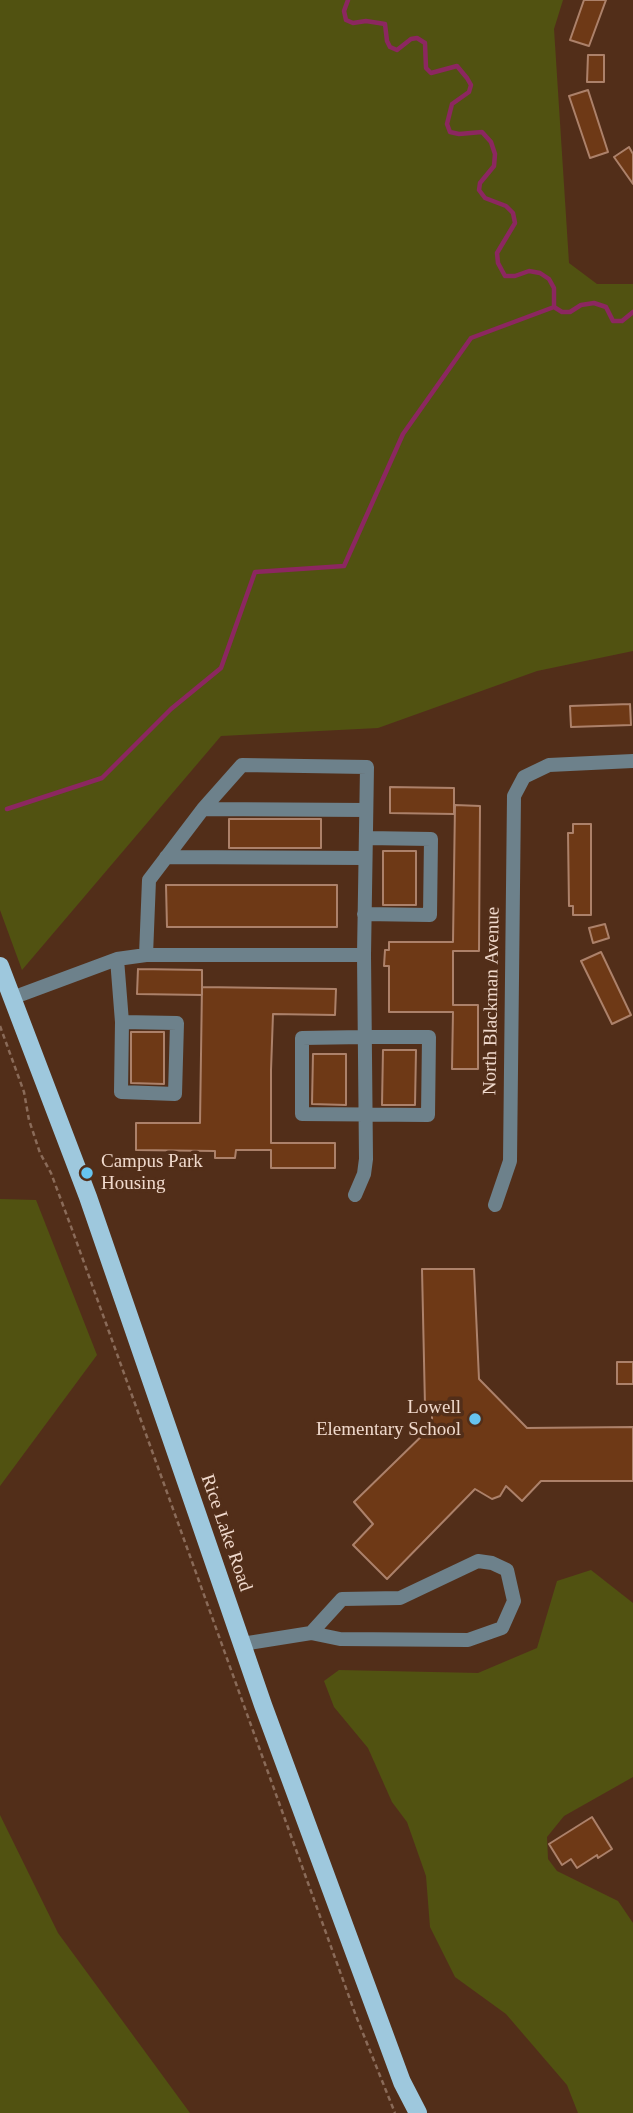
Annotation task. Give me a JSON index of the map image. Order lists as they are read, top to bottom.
{
  "streets": {
    "main road": ["Rice Lake Road"],
    "street": ["North Blackman Avenue"]
  },
  "places": ["Campus Park Housing", "Lowell Elementary School"]
}
